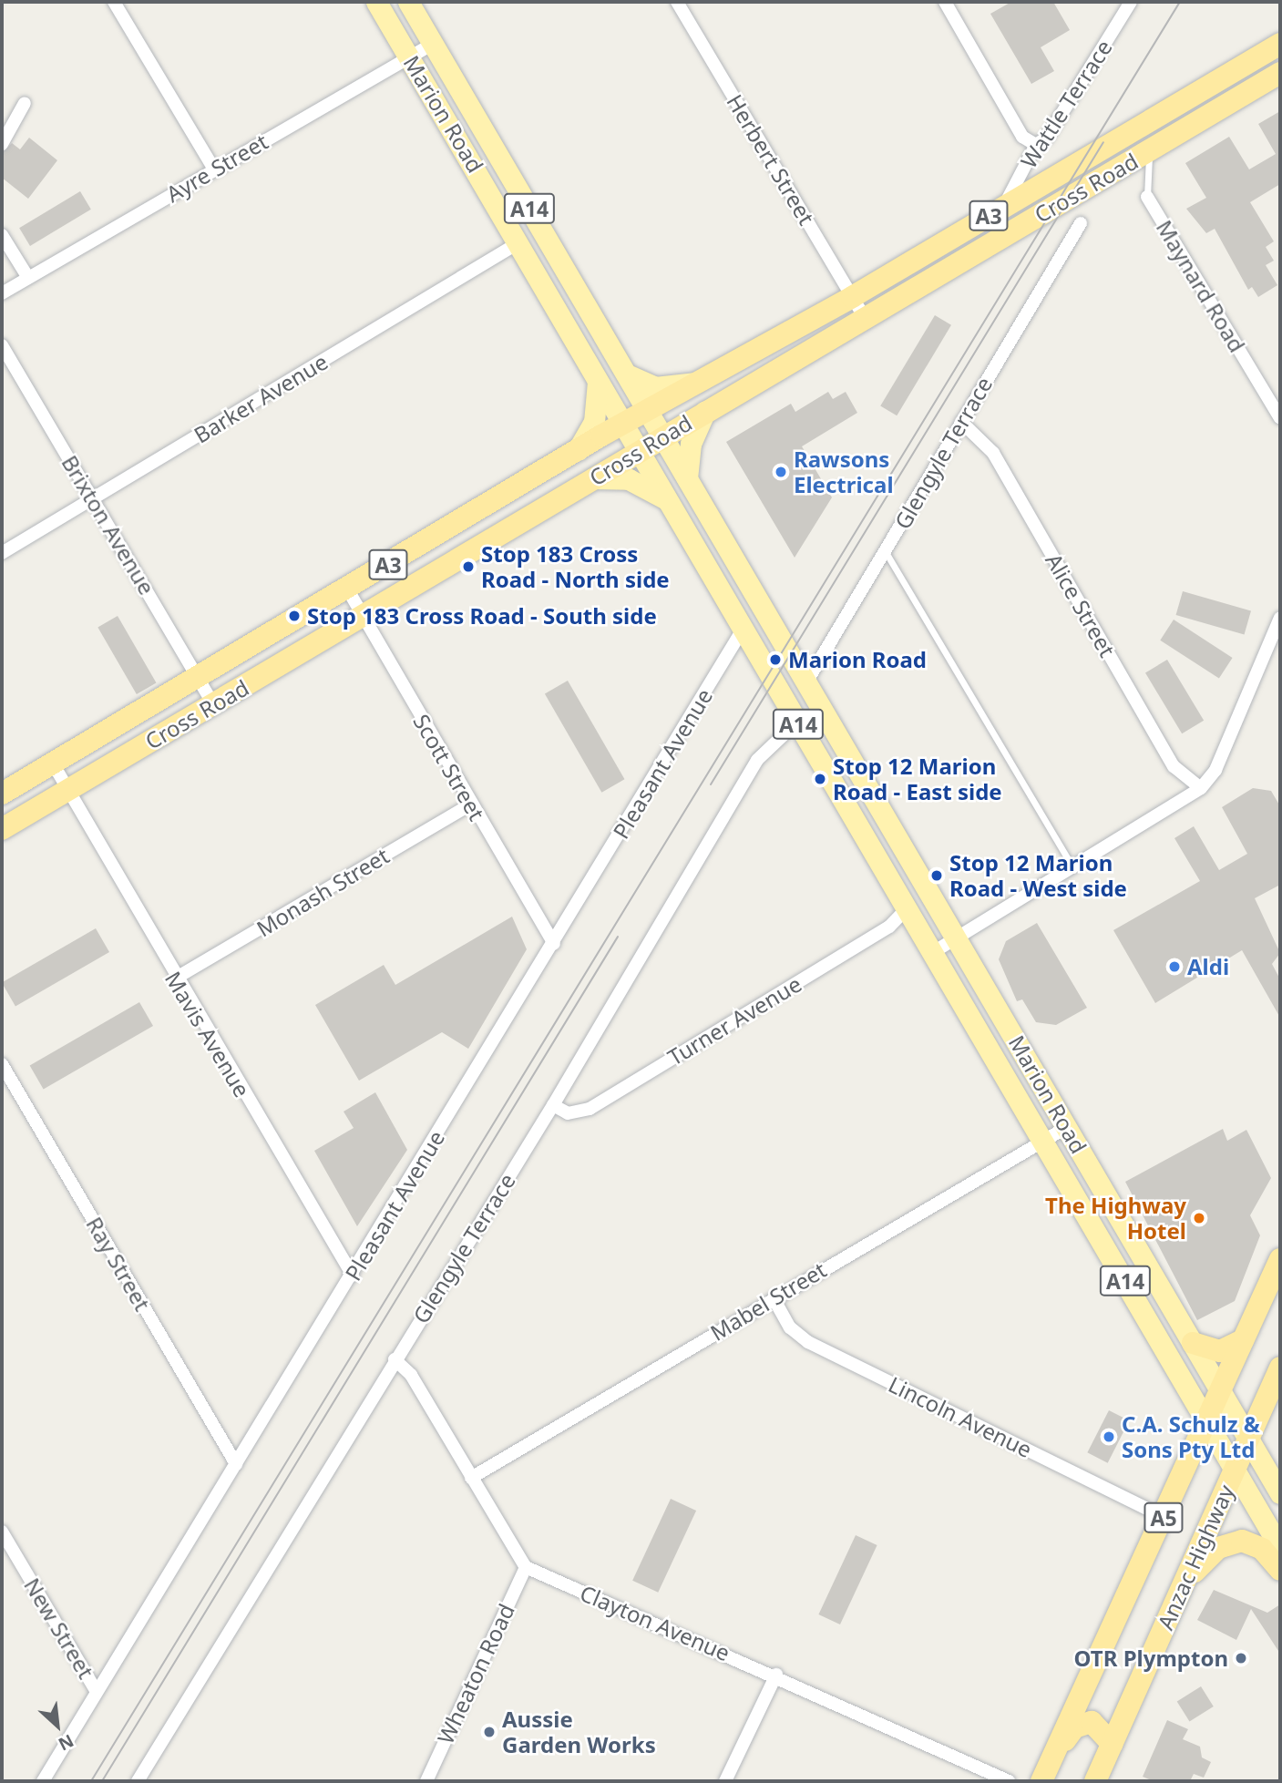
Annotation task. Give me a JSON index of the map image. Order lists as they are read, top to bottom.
{
  "streets": {
    "highway": [
      "Cross Road",
      "A3",
      "A5",
      "Anzac Highway"
    ],
    "main road": ["Marion Road", "A14"],
    "street": [
      "Wattle Terrace",
      "Herbert Street",
      "Ayre Street",
      "Maynard Road",
      "Barker Avenue",
      "Glengyle Terrace",
      "Brixton Avenue",
      "Alice Street",
      "Pleasant Avenue",
      "Scott Street",
      "Monash Street",
      "Turner Avenue",
      "Mavis Avenue",
      "Ray Street",
      "Mabel Street",
      "Lincoln Avenue",
      "Clayton Avenue",
      "New Street",
      "Wheaton Road"
    ]
  },
  "crossings": [
    ["Wattle Terrace", "Cross Road"],
    ["Marion Road", "Ayre Street"],
    ["Marion Road", "Cross Road"],
    ["Marion Road", "Barker Avenue"],
    ["Marion Road", "Glengyle Terrace"],
    ["Marion Road", "Pleasant Avenue"],
    ["Marion Road", "Turner Avenue"],
    ["Marion Road", "Mabel Street"],
    ["Marion Road", "Anzac Highway"],
    ["Herbert Street", "Cross Road"],
    ["Cross Road", "Maynard Road"],
    ["Cross Road", "Brixton Avenue"],
    ["Cross Road", "Scott Street"],
    ["Cross Road", "Mavis Avenue"],
    ["Barker Avenue", "Brixton Avenue"],
    ["Glengyle Terrace", "Alice Street"],
    ["Glengyle Terrace", "Turner Avenue"],
    ["Pleasant Avenue", "Scott Street"],
    ["Pleasant Avenue", "Mavis Avenue"],
    ["Pleasant Avenue", "Ray Street"],
    ["Pleasant Avenue", "New Street"],
    ["Scott Street", "Monash Street"],
    ["Monash Street", "Mavis Avenue"],
    ["Mabel Street", "Lincoln Avenue"],
    ["Lincoln Avenue", "Anzac Highway"],
    ["Clayton Avenue", "Wheaton Road"]
  ],
  "places": [
    "Rawsons Electrical",
    "Stop 183 Cross Road - North side",
    "Stop 183 Cross Road - South side",
    "Marion Road",
    "Stop 12 Marion Road - East side",
    "Stop 12 Marion Road - West side",
    "Aldi",
    "The Highway Hotel",
    "C.A. Schulz & Sons Pty Ltd",
    "OTR Plympton",
    "Aussie Garden Works"
  ],
  "north": "bottom right"
}
